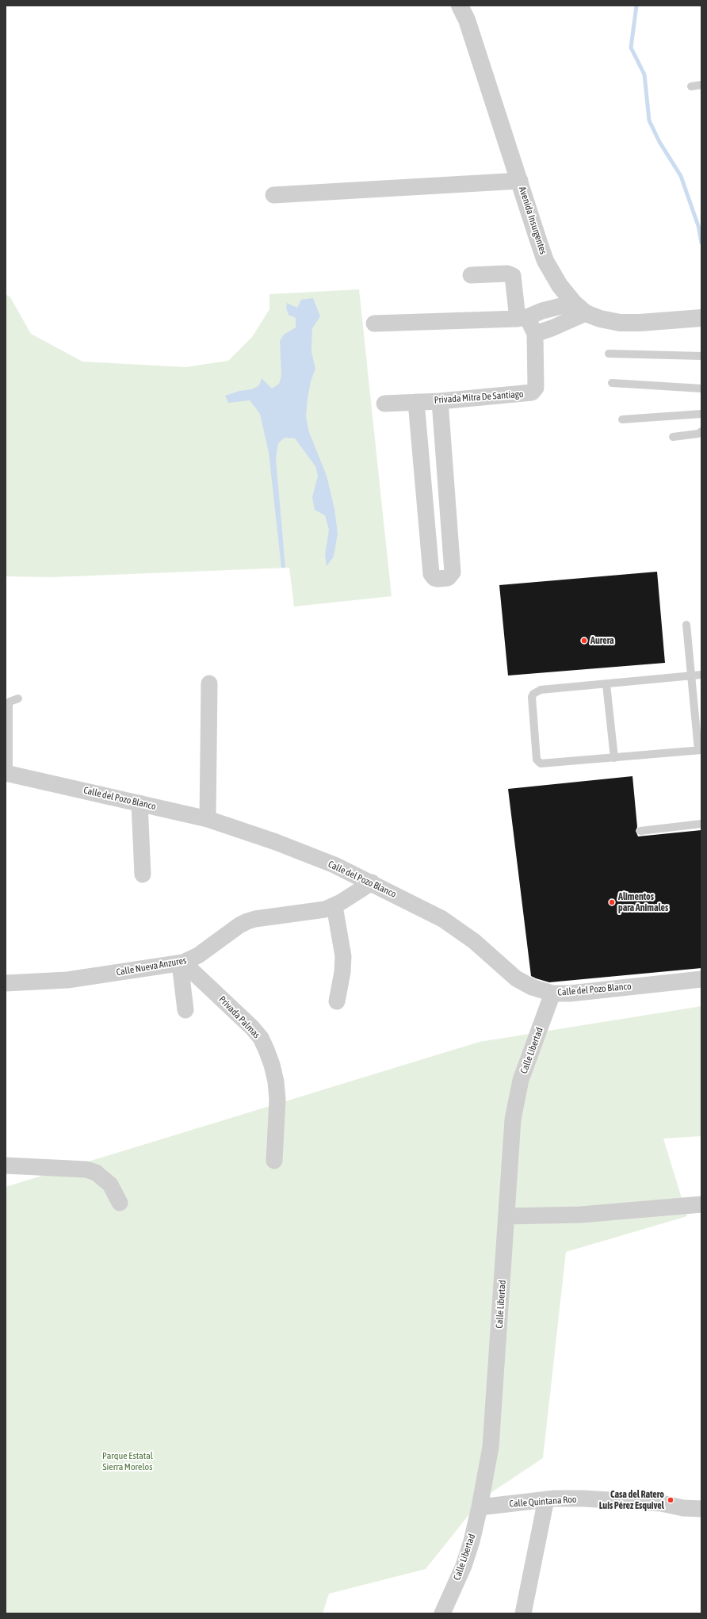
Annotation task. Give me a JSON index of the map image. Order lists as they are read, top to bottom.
{
  "streets": {
    "street": [
      "Avenida Insurgentes",
      "Privada Mitra De Santiago",
      "Calle del Pozo Blanco",
      "Calle Nueva Anzures",
      "Privada Palmas",
      "Calle Libertad",
      "Calle Quintana Roo"
    ]
  },
  "crossings": [
    ["Calle del Pozo Blanco", "Calle Nueva Anzures"],
    ["Calle del Pozo Blanco", "Calle Libertad"],
    ["Calle Nueva Anzures", "Privada Palmas"],
    ["Calle Libertad", "Calle Quintana Roo"]
  ],
  "parks": ["Parque Estatal Sierra Morelos"],
  "places": ["Aurera", "Alimentos para Animales", "Casa del Ratero Luis Pérez Esquivel"]
}
